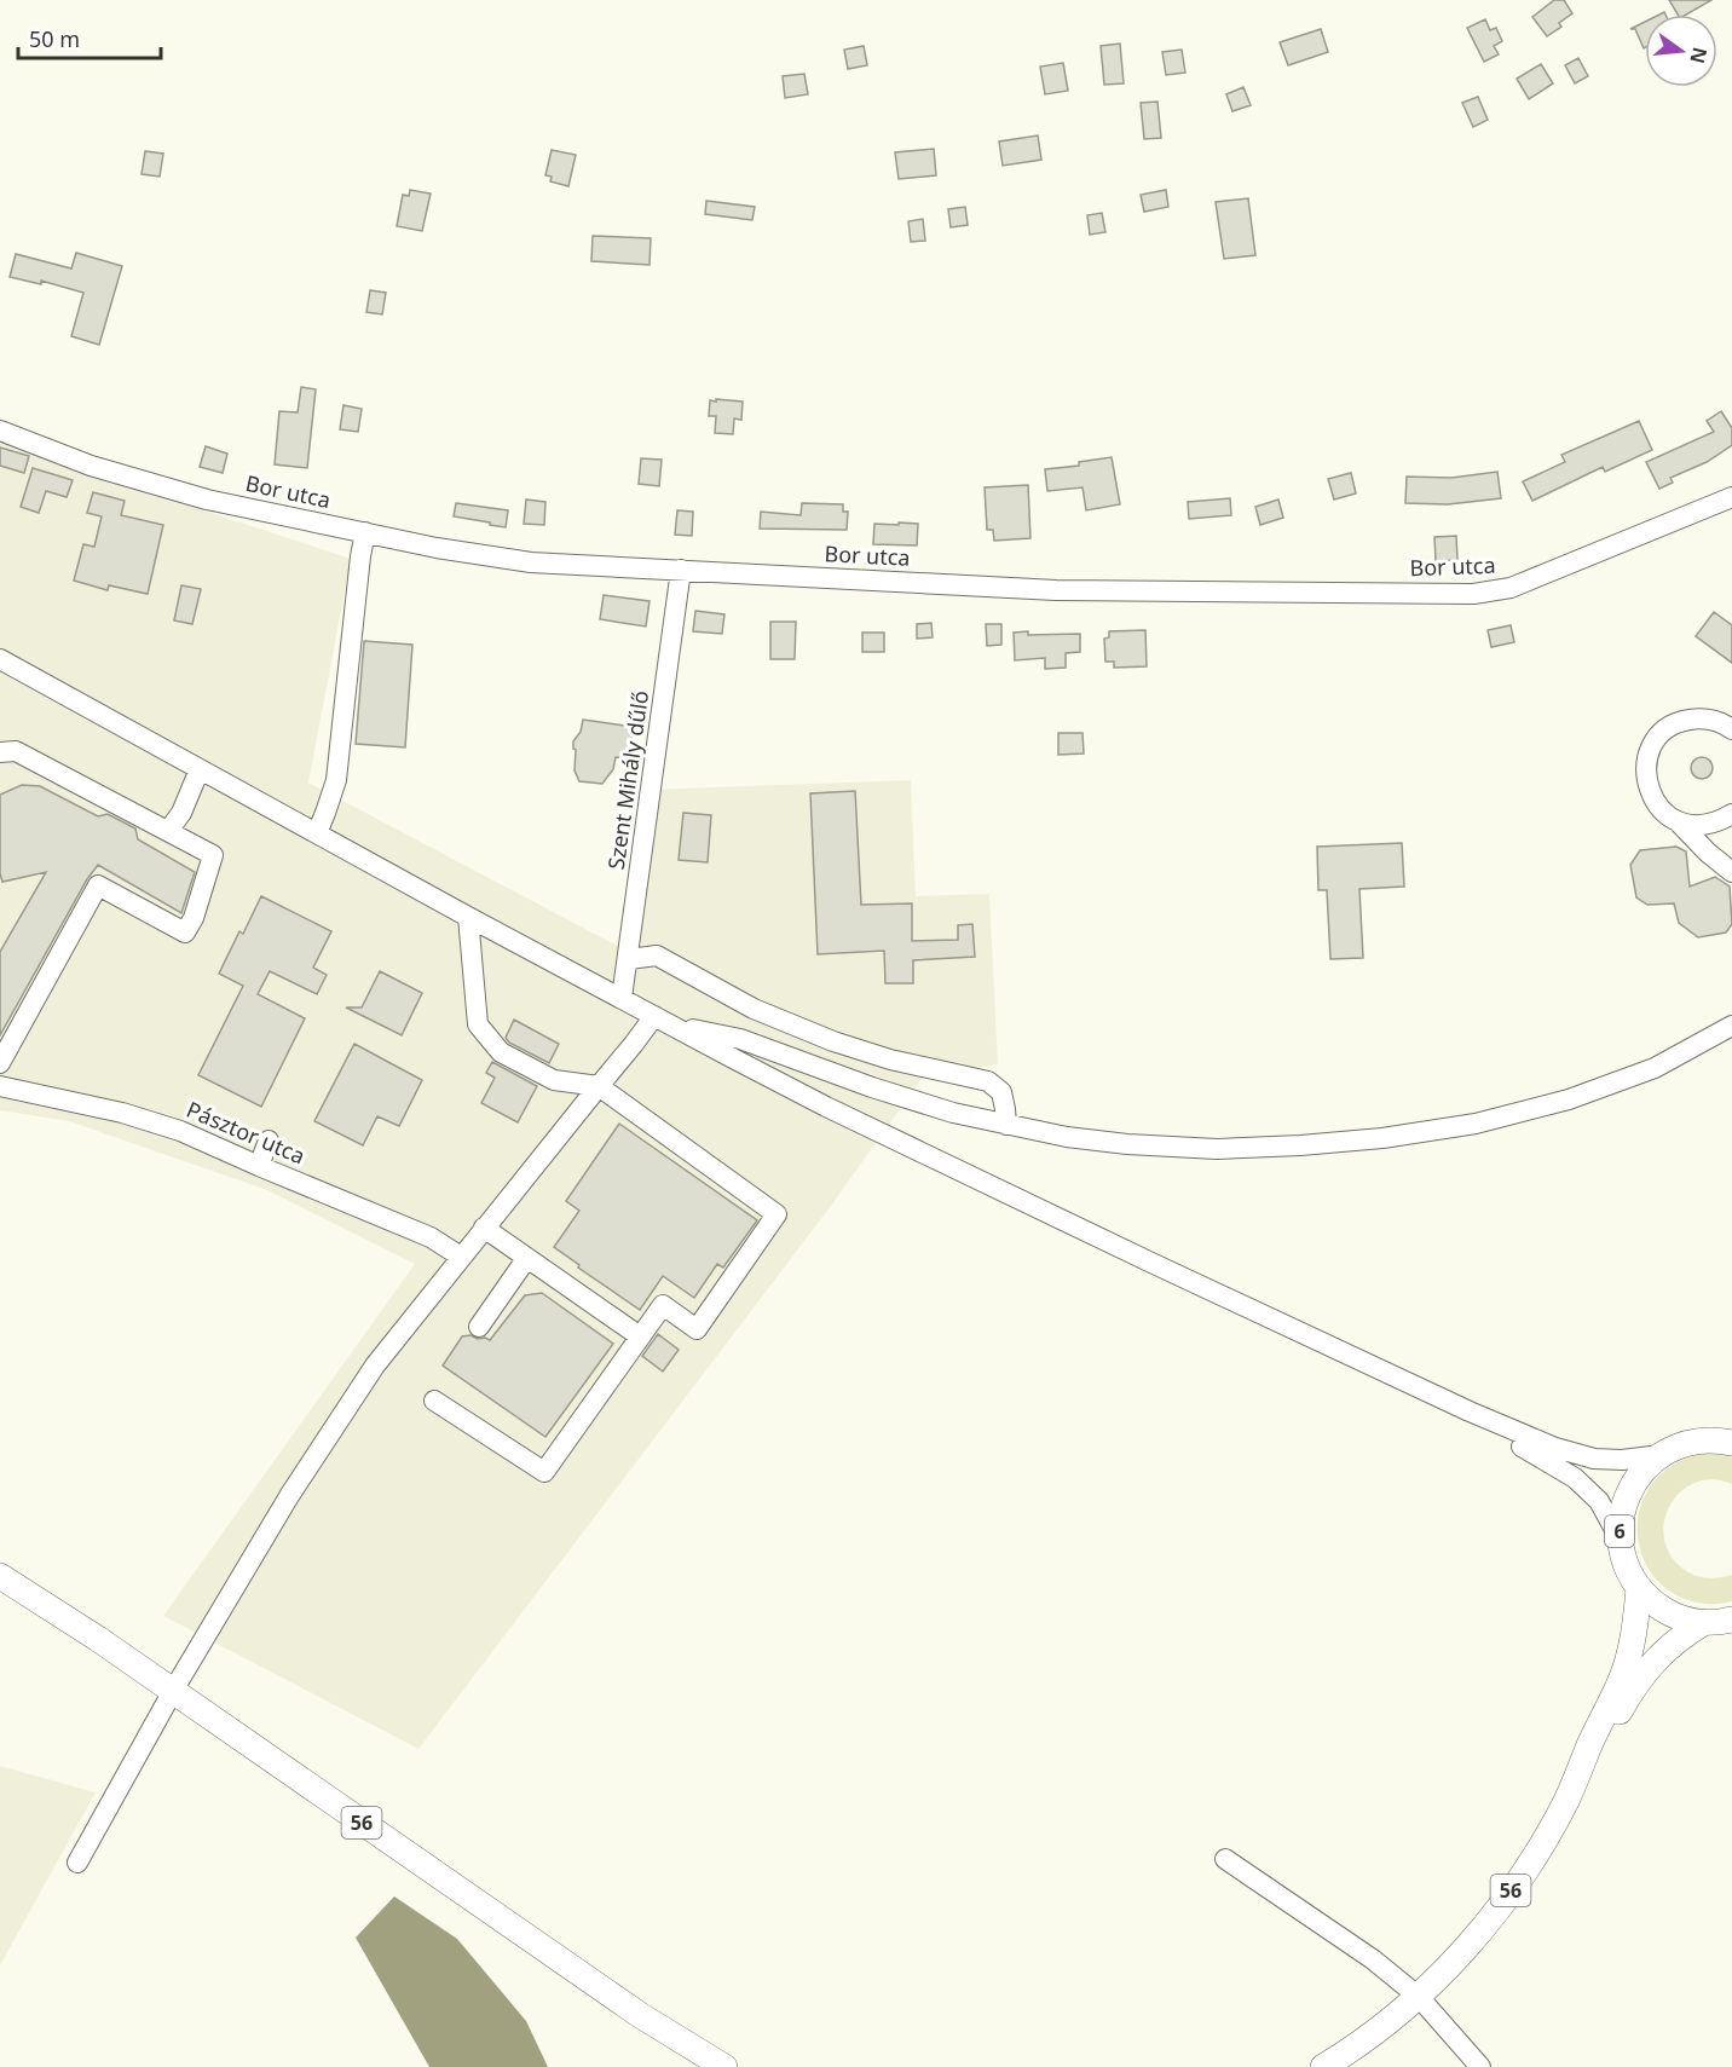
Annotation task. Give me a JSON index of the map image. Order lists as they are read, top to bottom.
{
  "streets": {
    "main road": ["6", "56"],
    "street": ["Bor utca", "Szent Mihály dűlő", "Pásztor utca"]
  },
  "crossings": [
    ["Bor utca", "Szent Mihály dűlő"],
    ["6", "56"]
  ],
  "scale_bar": "50 m",
  "north": "right"
}
